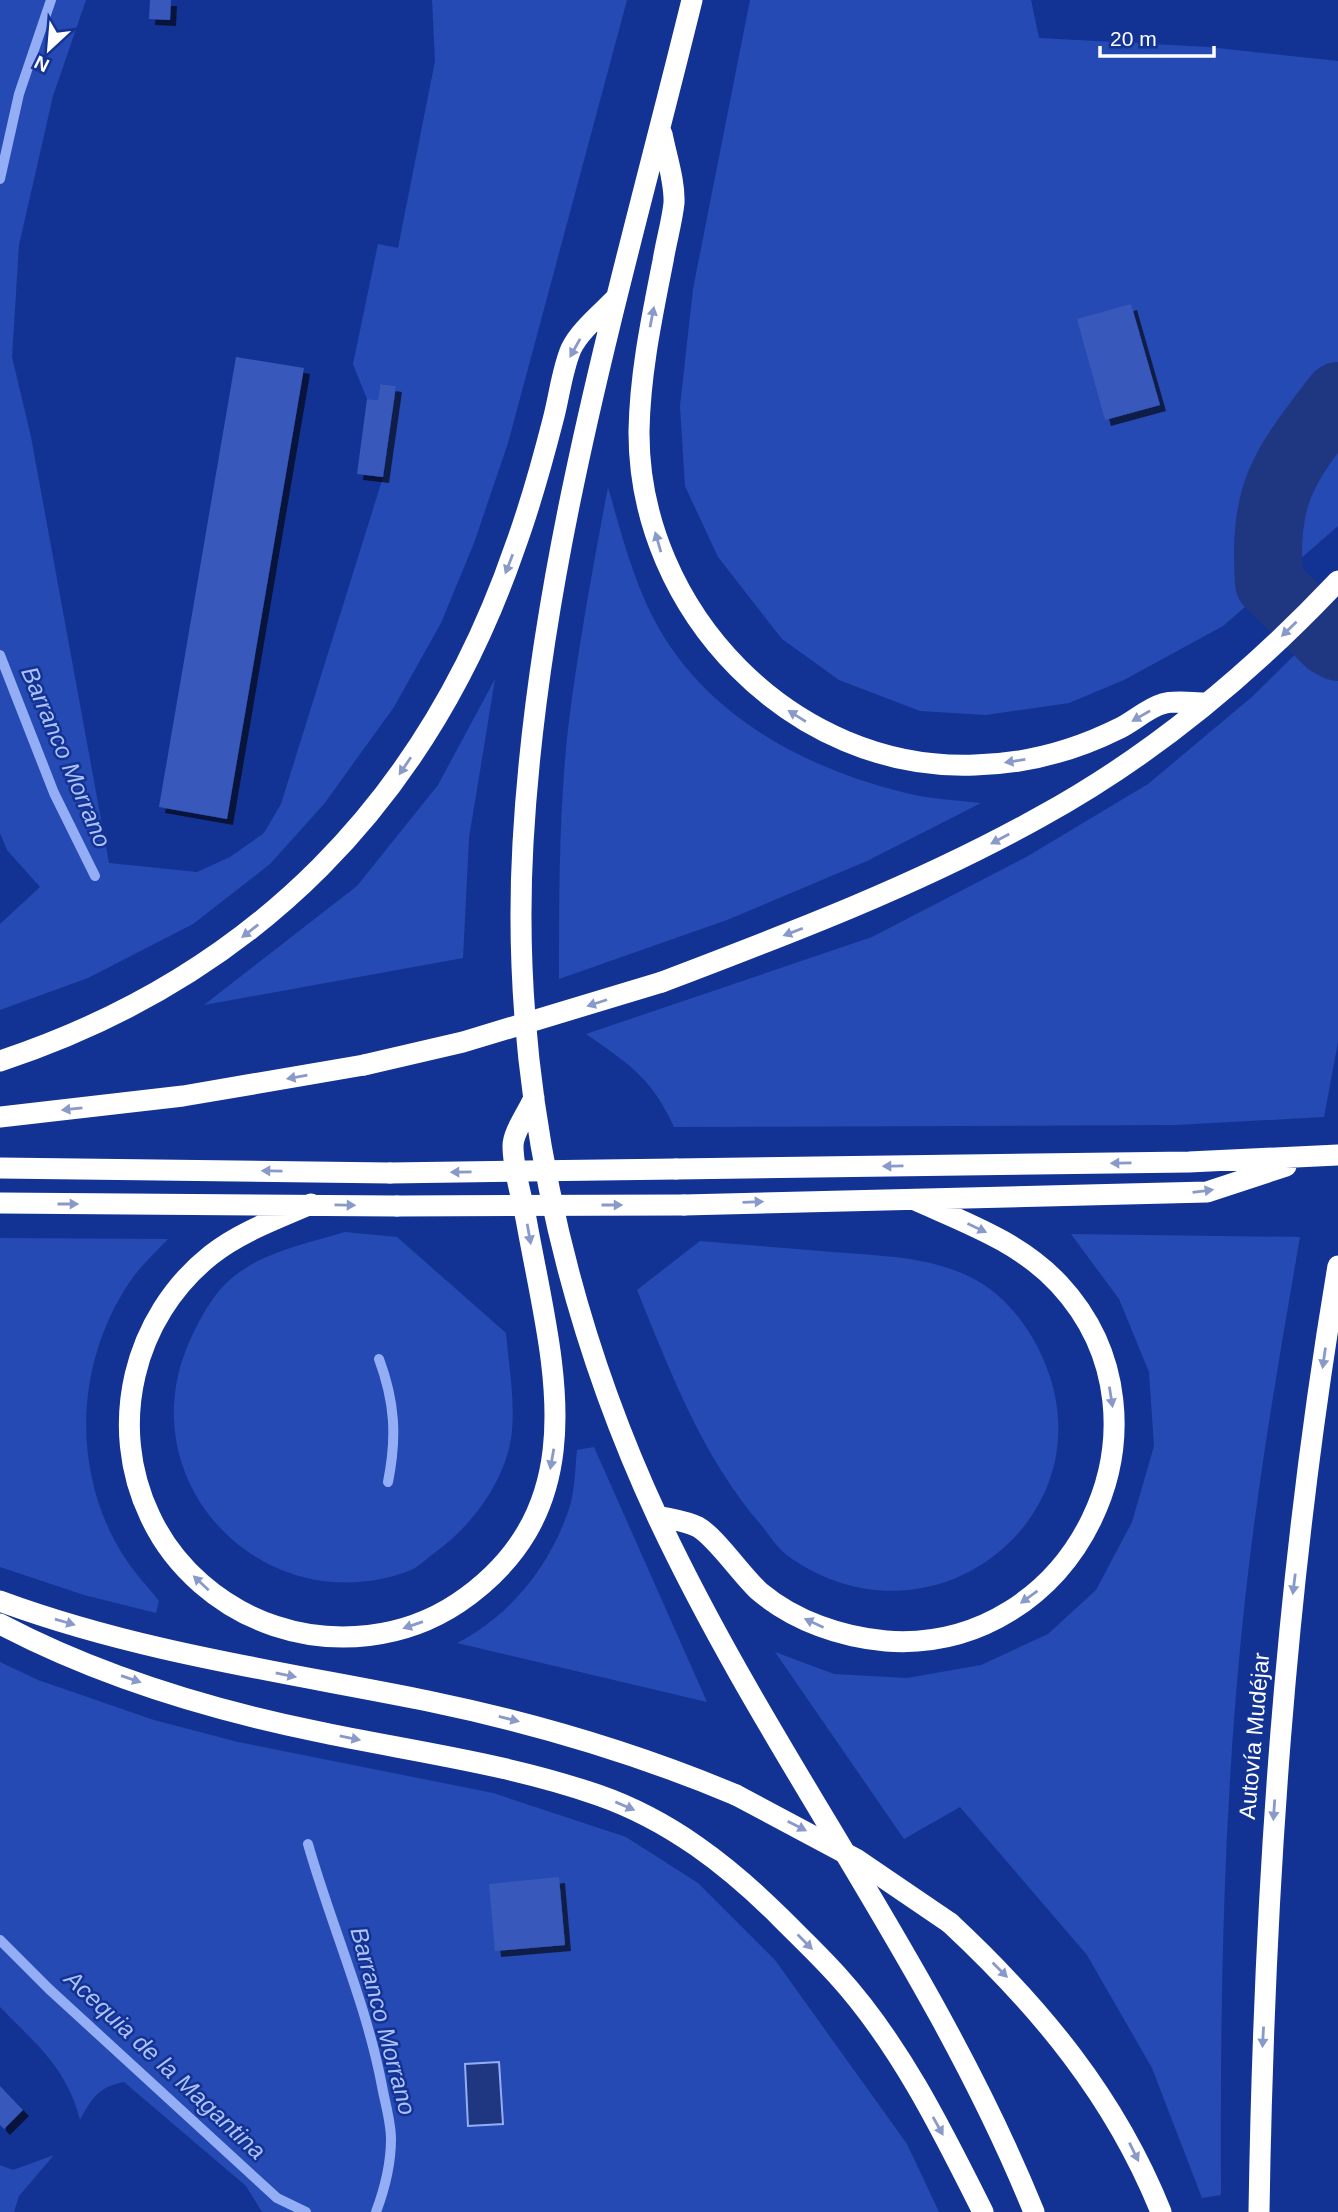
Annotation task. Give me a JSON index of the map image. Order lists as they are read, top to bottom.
{
  "streets": {
    "highway": ["Autovía Mudéjar"]
  },
  "one_way": ["Autovía Mudéjar"],
  "water": ["Barranco Morrano", "Acequia de la Magantina"],
  "scale_bar": "20 m",
  "north": "bottom left"
}
